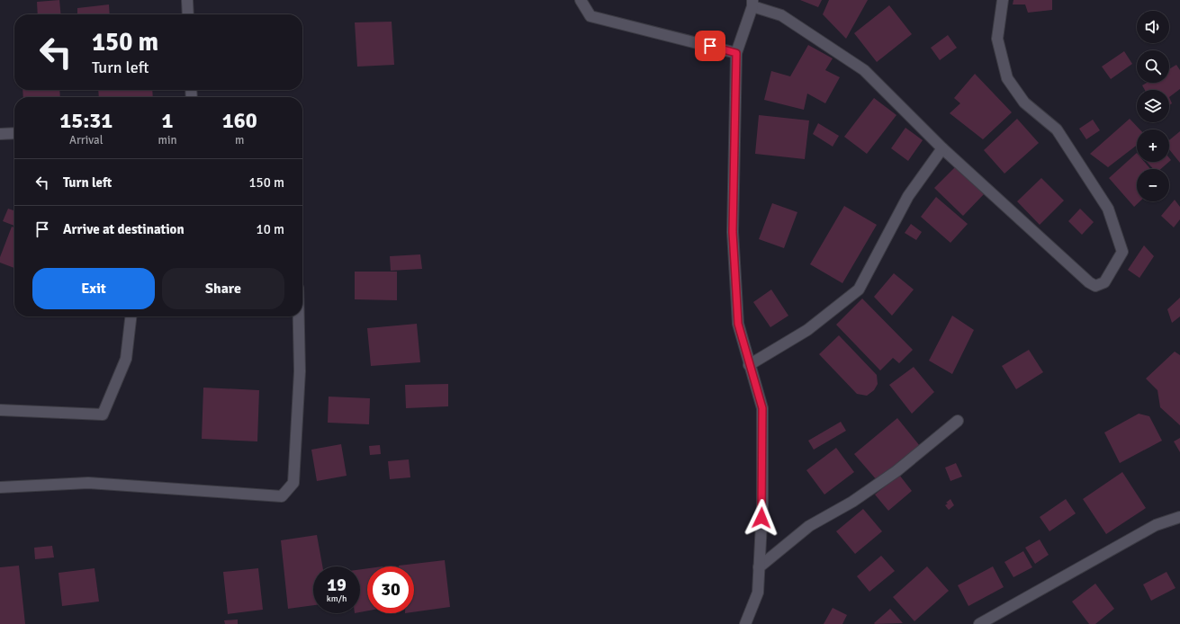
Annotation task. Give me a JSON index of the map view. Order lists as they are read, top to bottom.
{
  "page": {
    "map_buttons": ["+", "−"],
    "turn": ["150 m", "Turn left"],
    "eta": [
      "15:31",
      "Arrival",
      "1",
      "min",
      "160",
      "m"
    ],
    "list": [
      {
        "name": "Turn left",
        "value": "150 m"
      },
      {
        "name": "Arrive at destination",
        "value": "10 m"
      }
    ],
    "buttons": ["Exit", "Share"],
    "speed": "19 km/h",
    "limit": "30"
  }
}
